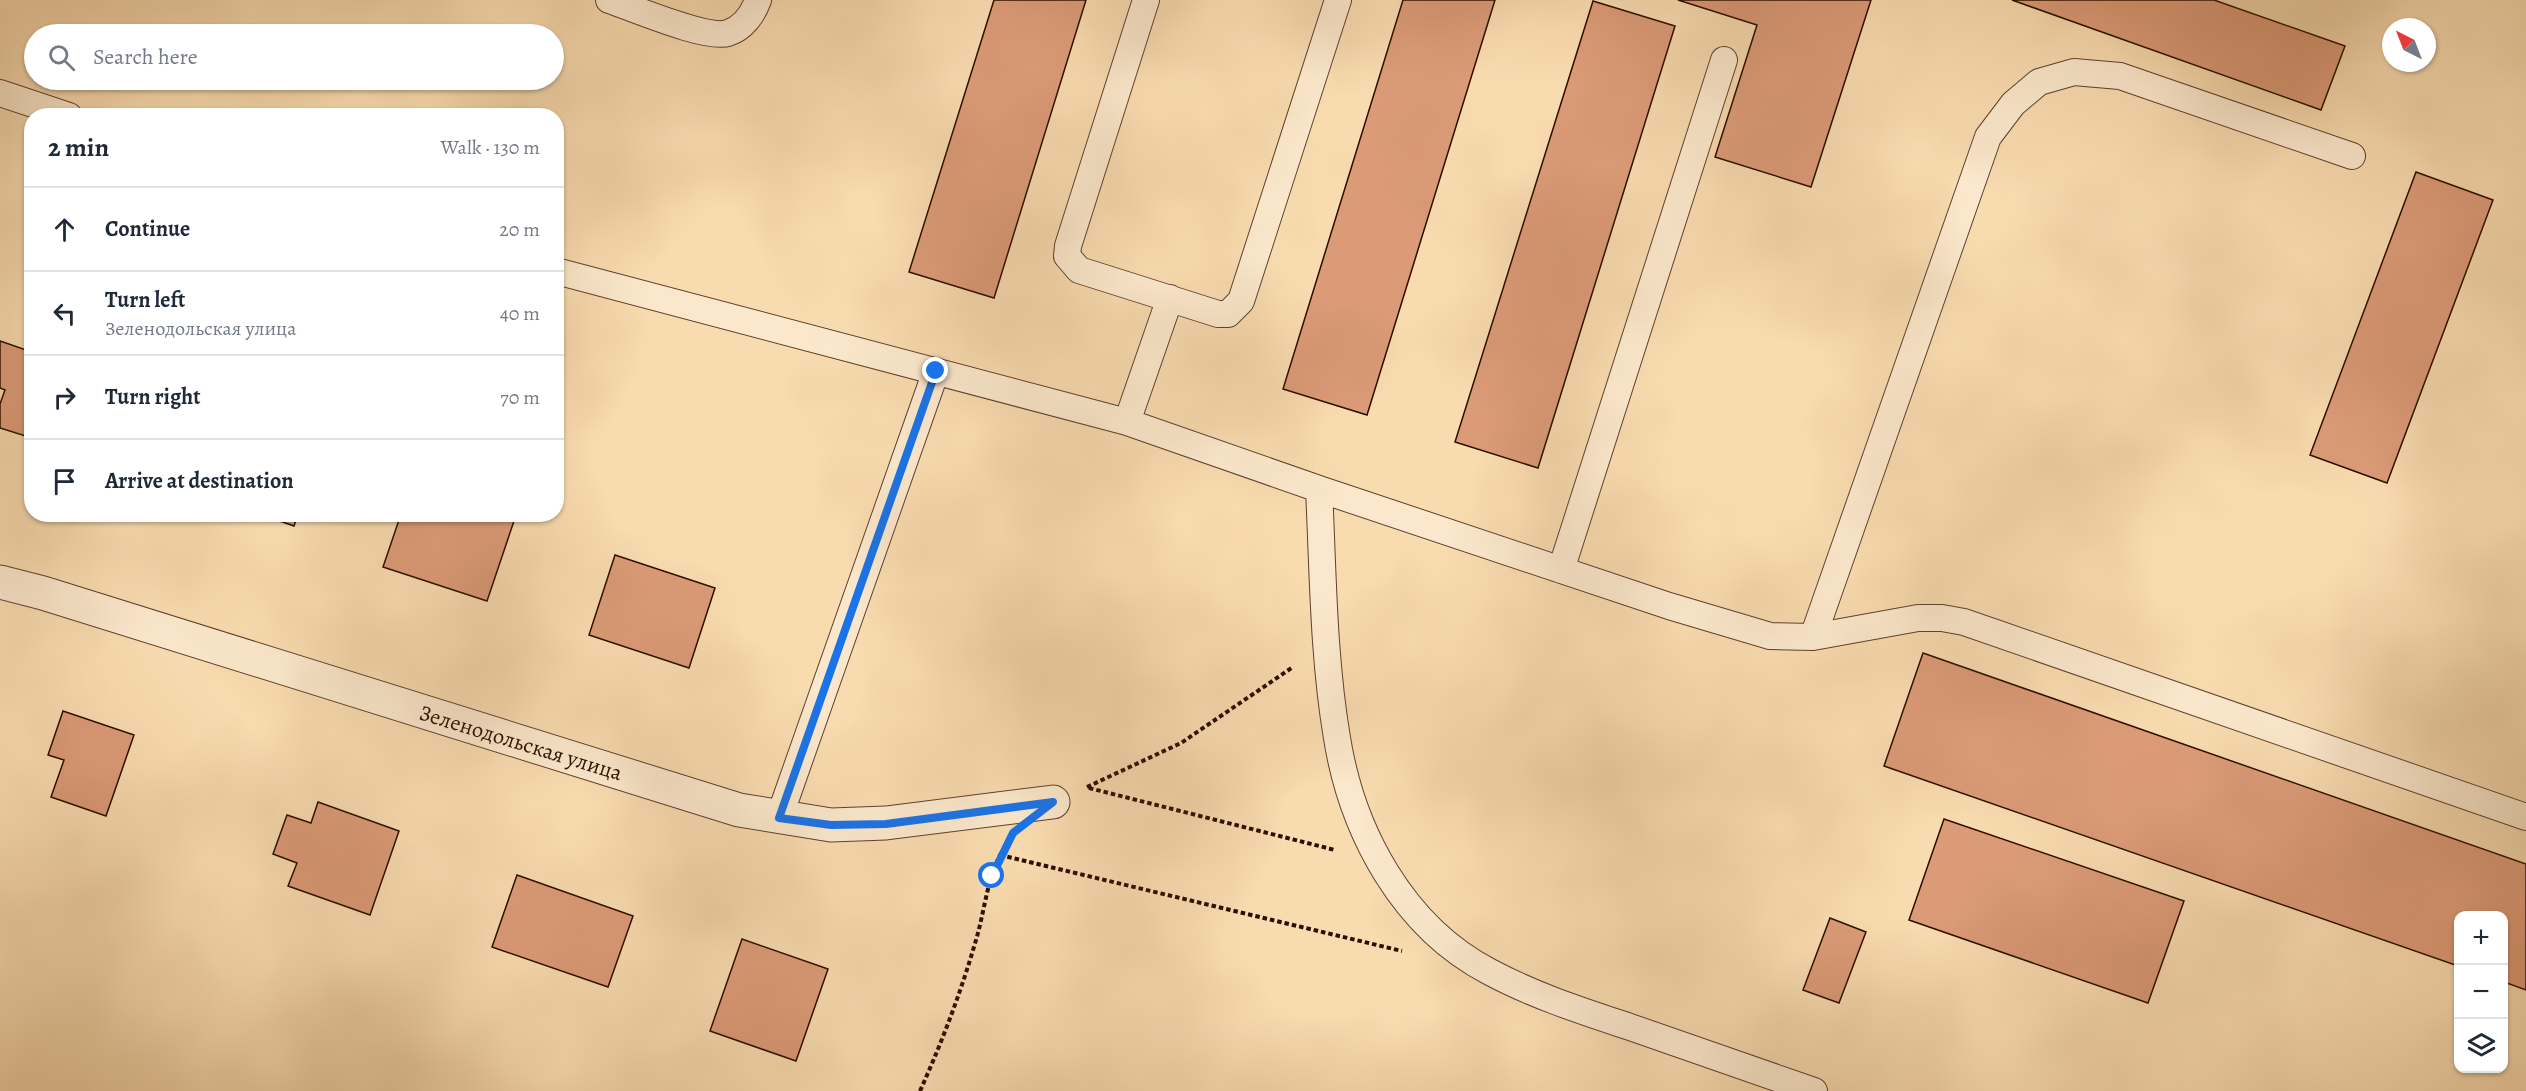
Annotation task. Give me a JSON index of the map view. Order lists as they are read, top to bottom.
{
  "streets": {
    "street": ["Зеленодольская улица"]
  },
  "north": "top left",
  "page": {
    "search": "Search here",
    "heading": ["2 min", "Walk · 130 m"],
    "list": [
      ["Continue", "20 m"],
      ["Turn left", "Зеленодольская улица", "40 m"],
      ["Turn right", "70 m"],
      "Arrive at destination"
    ],
    "map_buttons": ["+", "−"]
  }
}
